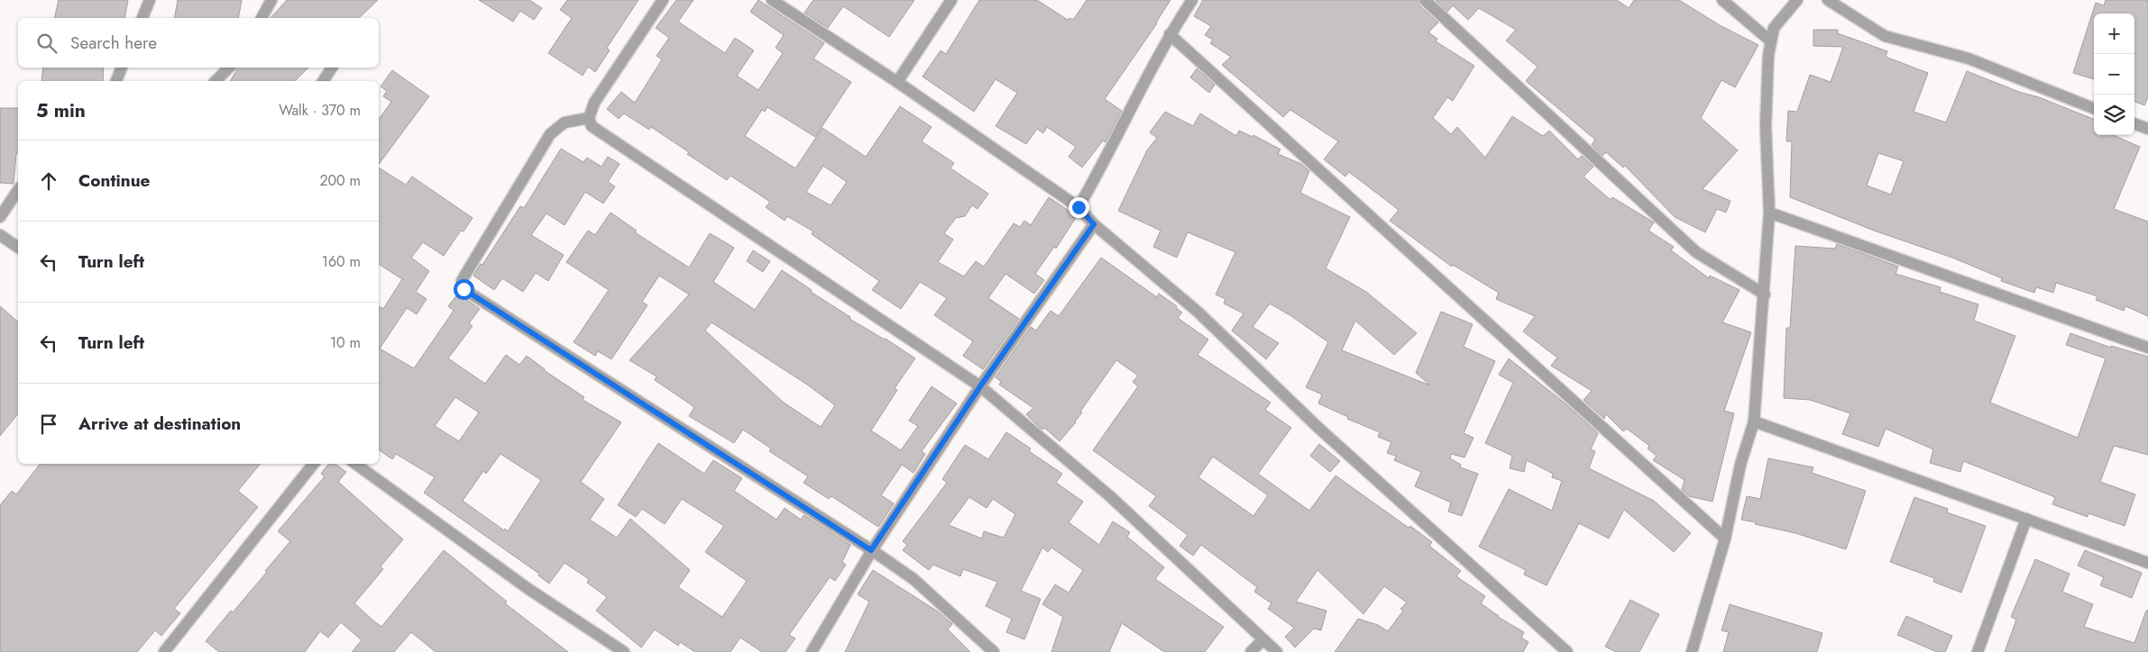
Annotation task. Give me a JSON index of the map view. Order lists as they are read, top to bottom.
{
  "page": {
    "map_buttons": ["+", "−"],
    "search": "Search here",
    "heading": ["5 min", "Walk · 370 m"],
    "list": [
      ["Continue", "200 m"],
      ["Turn left", "160 m"],
      ["Turn left", "10 m"],
      "Arrive at destination"
    ]
  }
}
